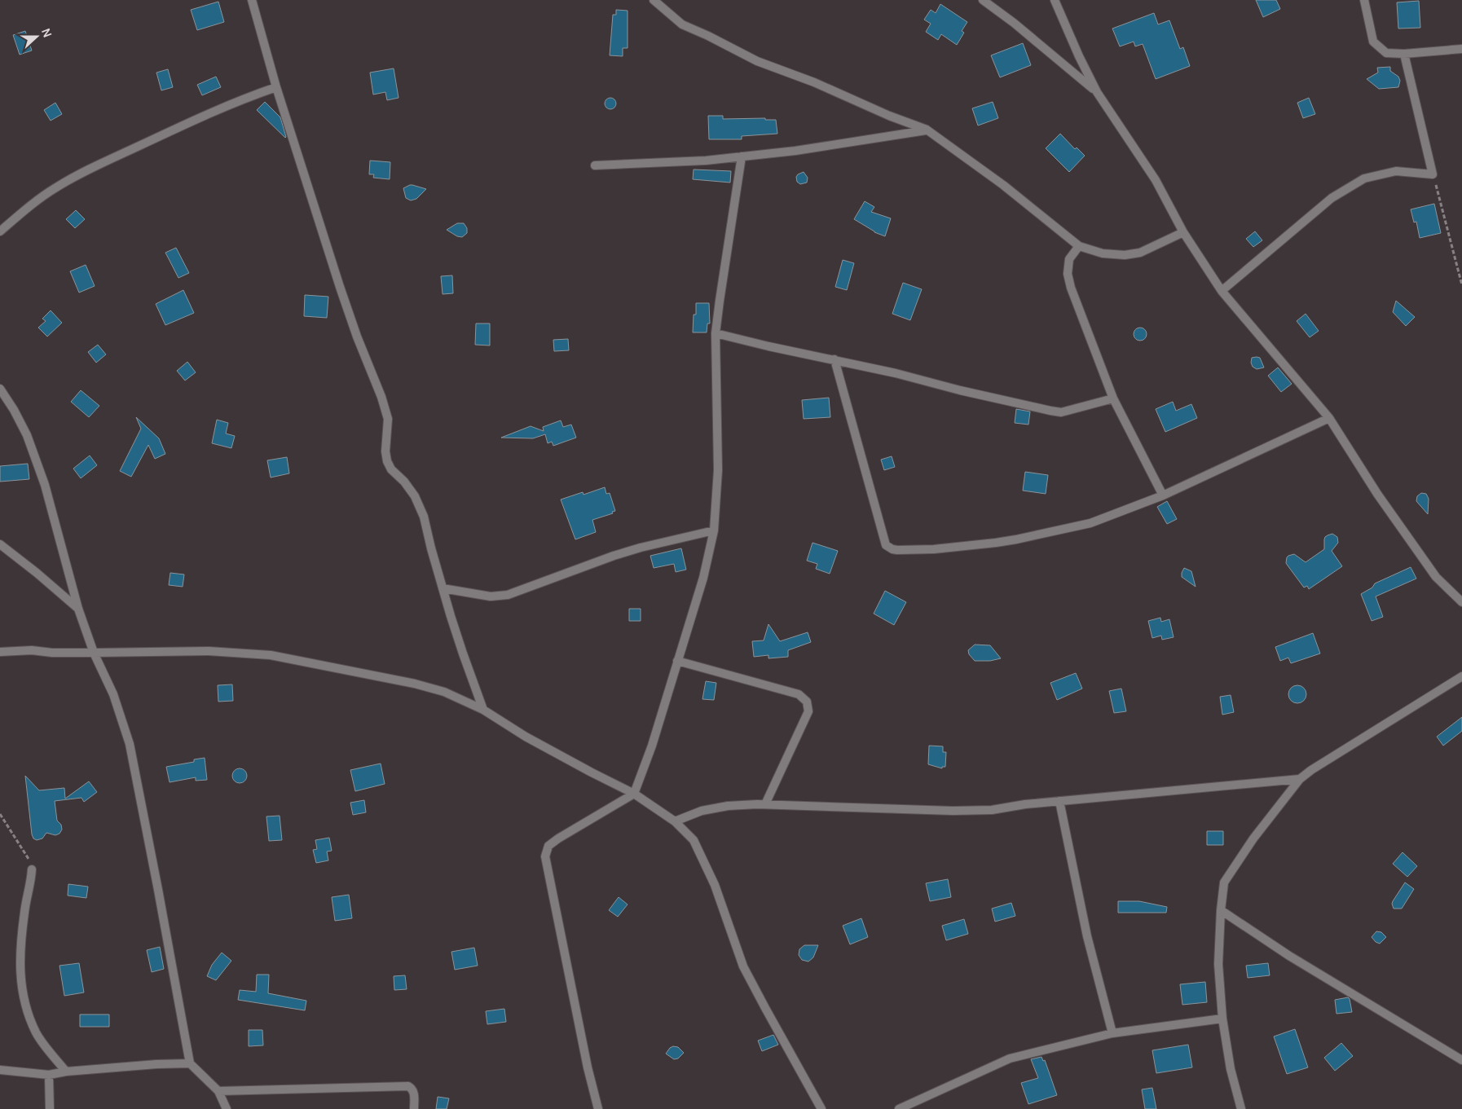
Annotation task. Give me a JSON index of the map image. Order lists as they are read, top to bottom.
{
  "north": "right"
}
